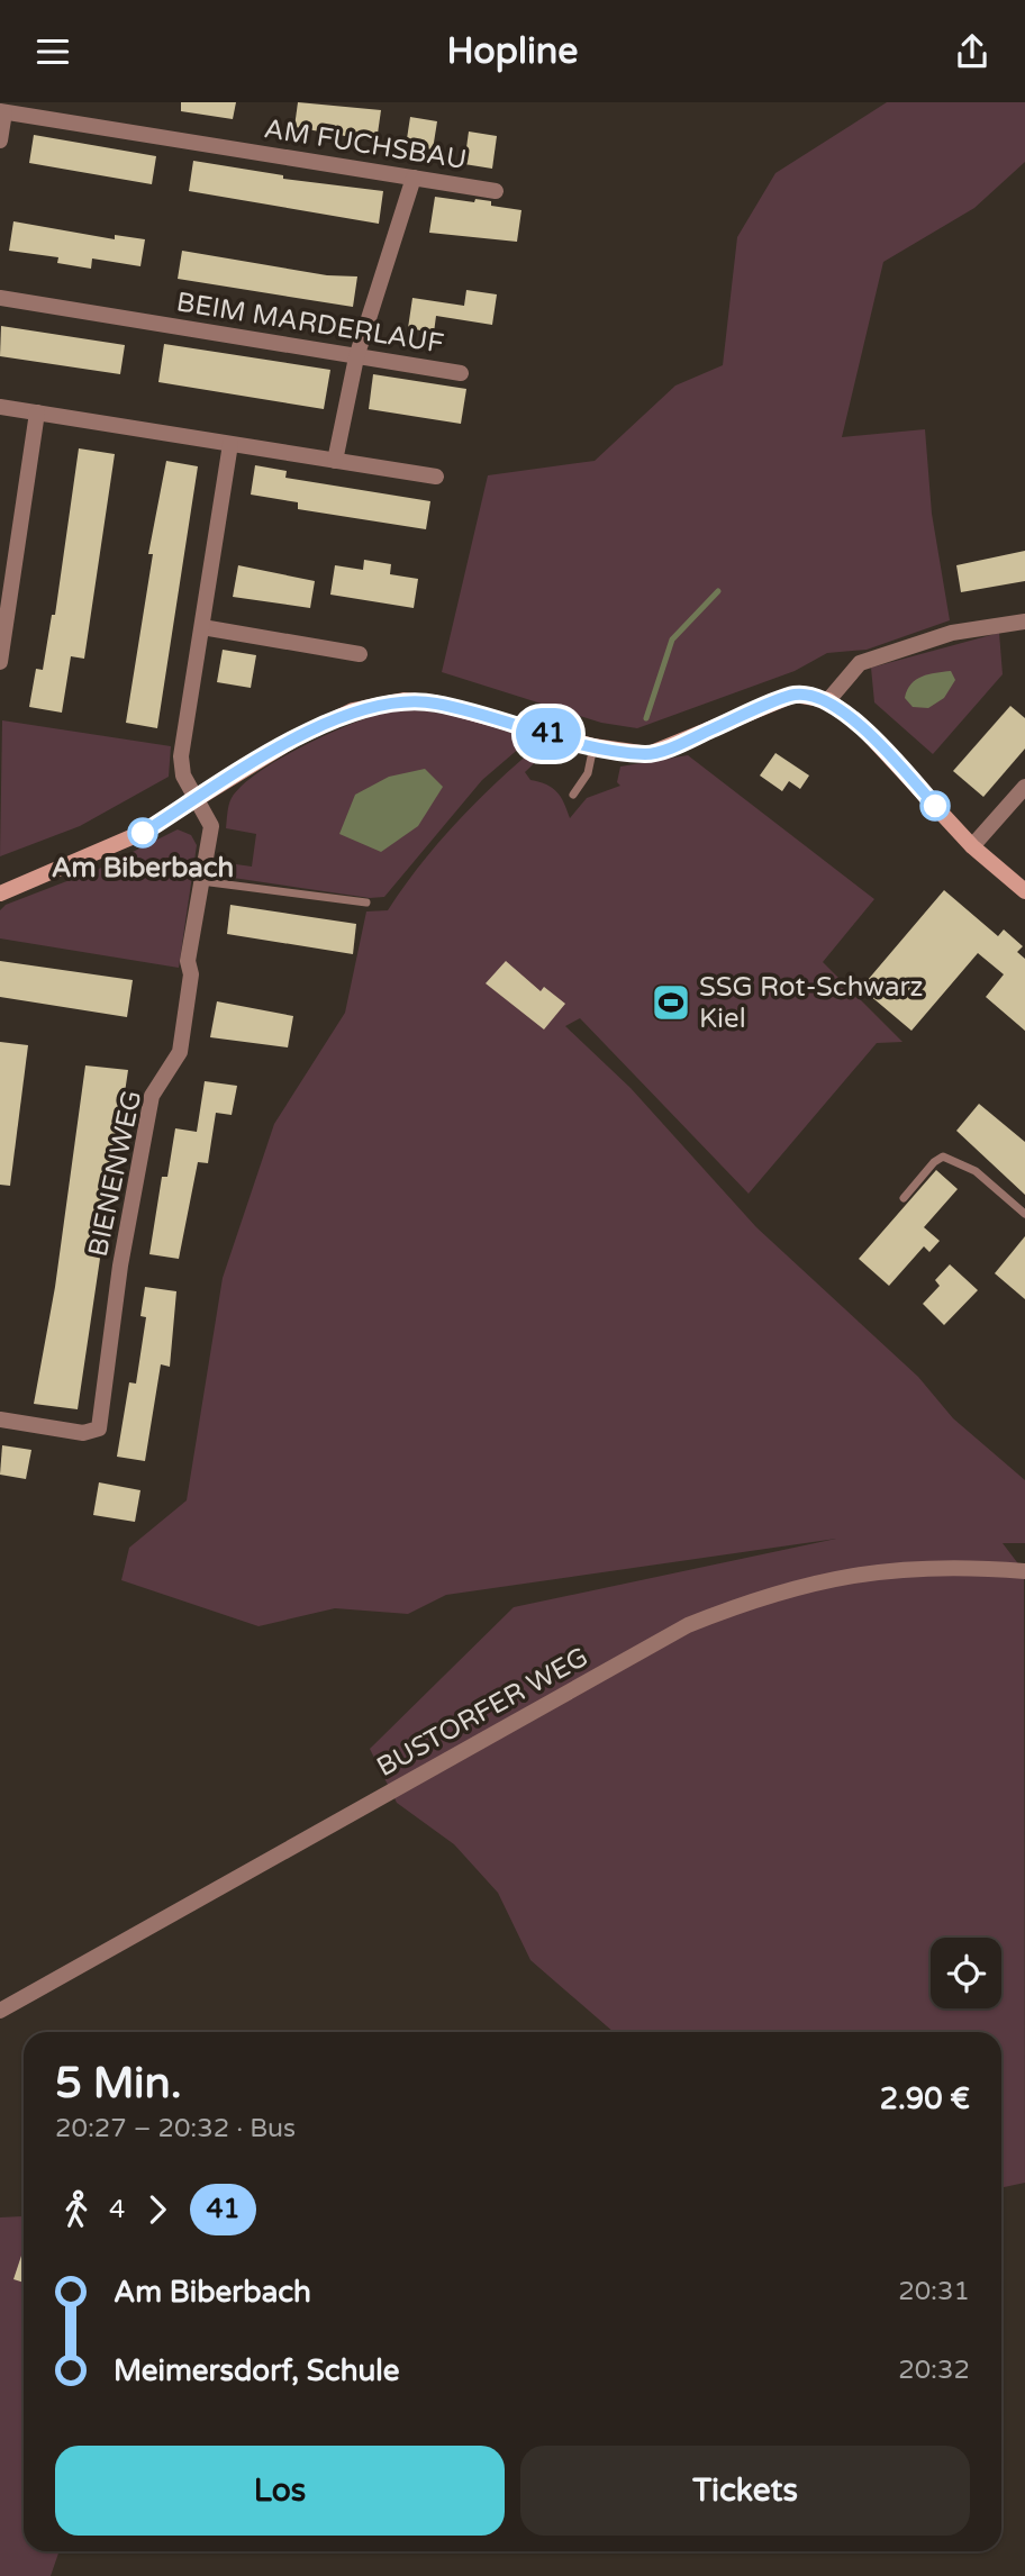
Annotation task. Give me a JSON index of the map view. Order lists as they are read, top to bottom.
{
  "streets": {
    "street": [
      "AM FUCHSBAU",
      "BEIM MARDERLAUF",
      "BIENENWEG",
      "BUSTORFER WEG"
    ]
  },
  "places": {
    "other": ["Am Biberbach"],
    "sports": ["SSG Rot-Schwarz Kiel"]
  },
  "lines": ["bus line 41"],
  "page": {
    "header": "Hopline",
    "on_map": "41",
    "heading": ["5 Min.", "20:27 – 20:32 · Bus", "2.90 €"],
    "legs": ["4", "41"],
    "list": [
      {
        "name": "Am Biberbach",
        "value": "20:31"
      },
      {
        "name": "Meimersdorf, Schule",
        "value": "20:32"
      }
    ],
    "buttons": ["Los", "Tickets"]
  }
}
